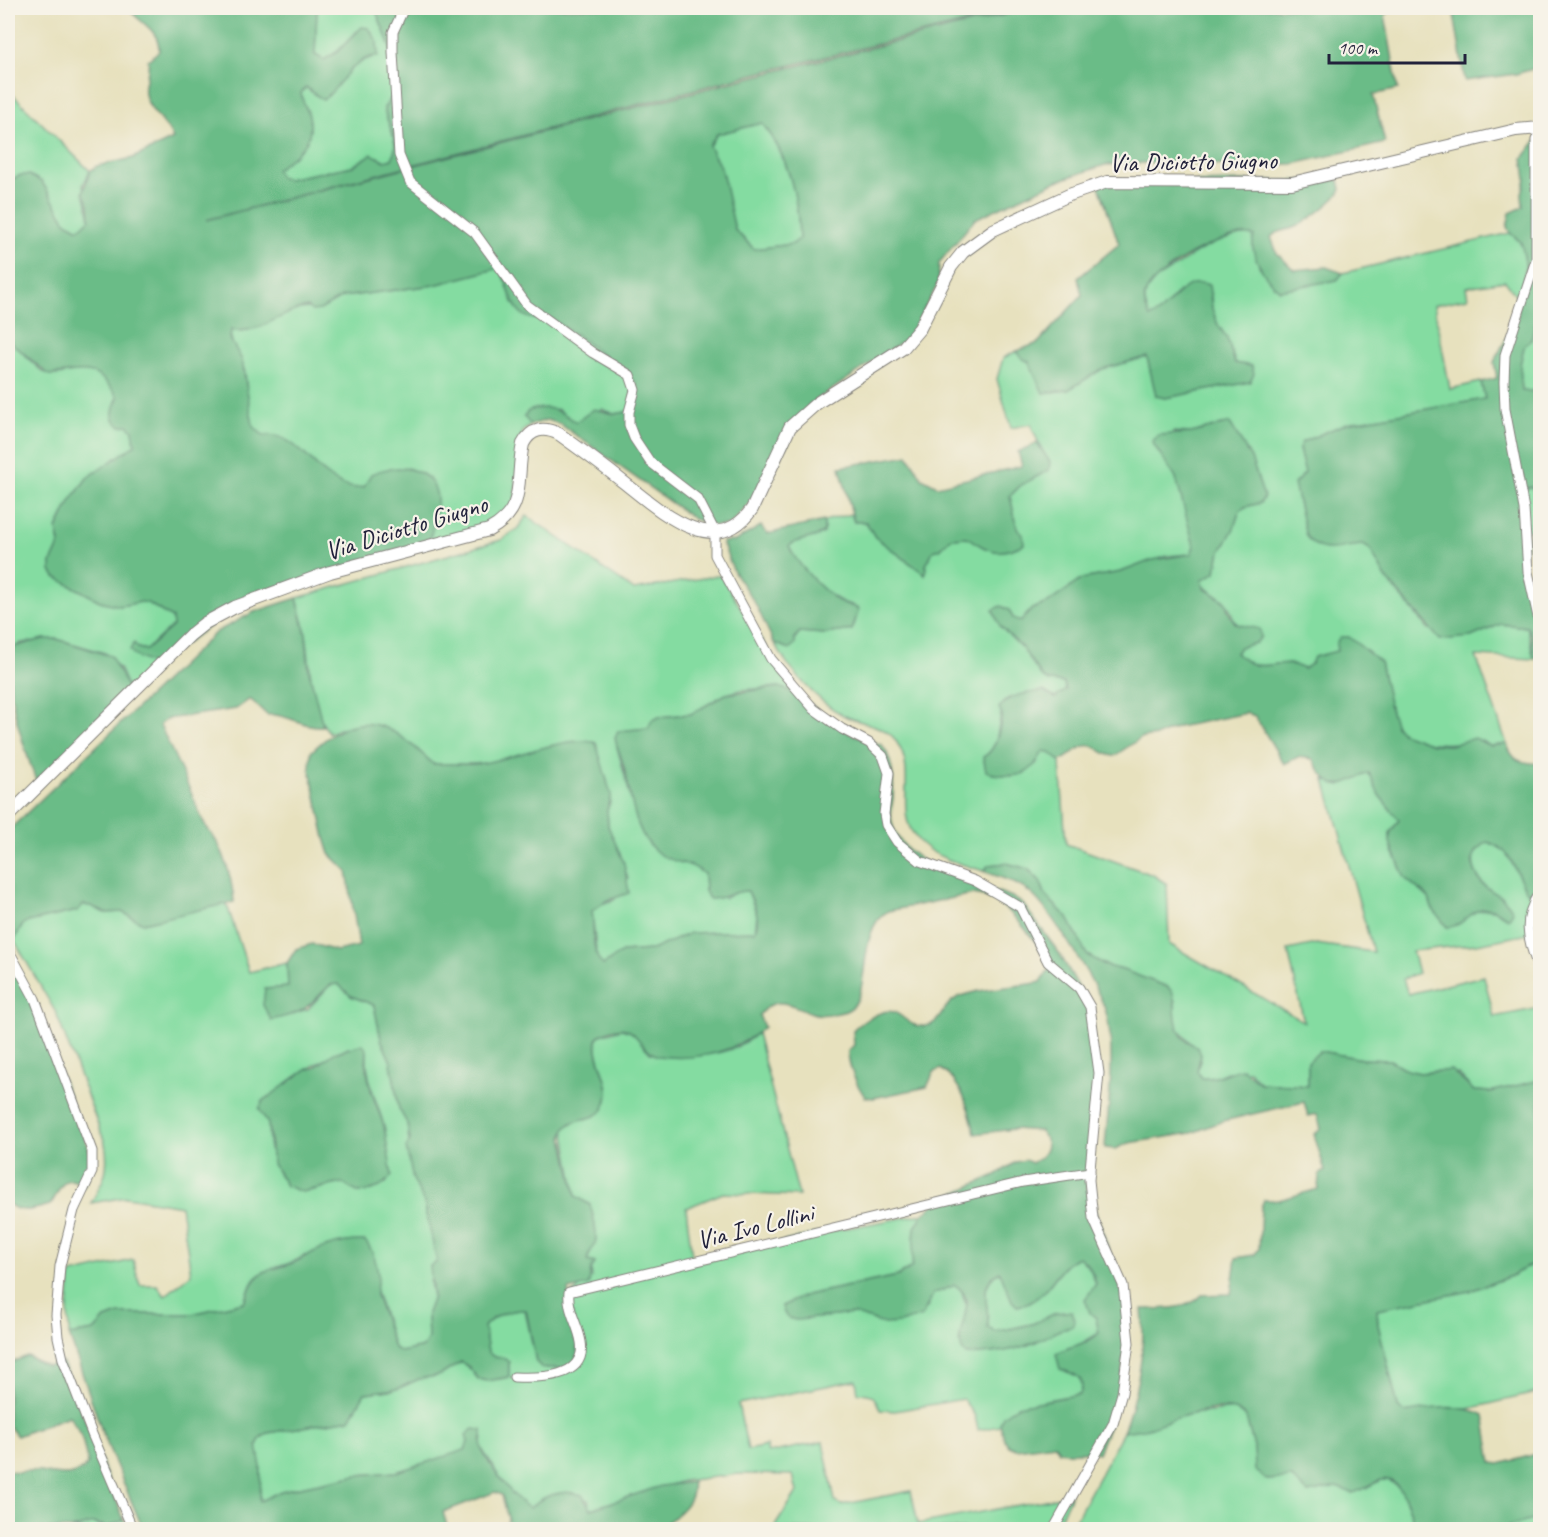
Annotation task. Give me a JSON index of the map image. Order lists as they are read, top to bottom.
{
  "streets": {
    "main road": ["Via Diciotto Giugno"],
    "street": ["Via Ivo Lollini"]
  },
  "scale_bar": "100 m"
}
